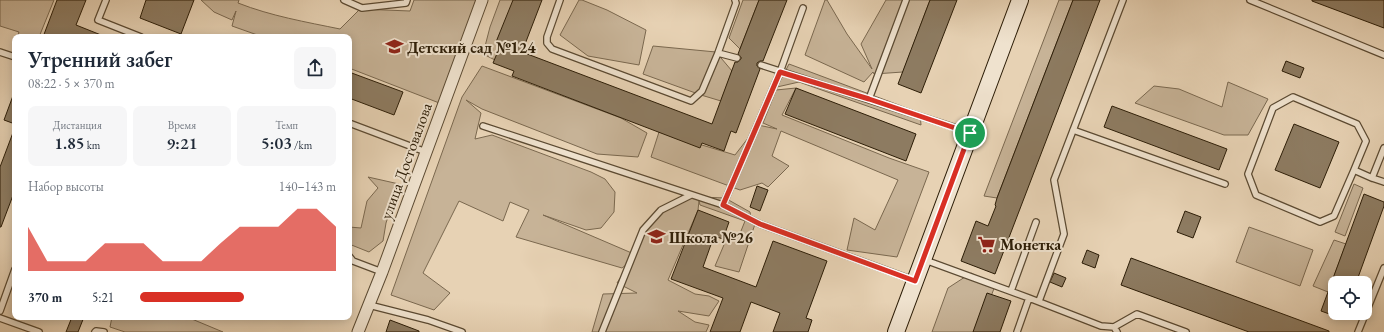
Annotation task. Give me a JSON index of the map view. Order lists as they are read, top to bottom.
{
  "streets": {
    "street": ["улица Достовалова"]
  },
  "places": {
    "school or university": ["Детский сад №124", "Школа №26"],
    "supermarket": ["Монетка"]
  },
  "page": {
    "heading": ["Утренний забег", "08:22 · 5 × 370 m"],
    "stats": [
      ["Дистанция", "1.85 km"],
      ["Время", "9:21"],
      ["Темп", "5:03 /km"]
    ],
    "chart": ["Набор высоты", "140–143 m"],
    "list": [
      {
        "name": "370 m",
        "note": "5:21"
      }
    ]
  }
}
